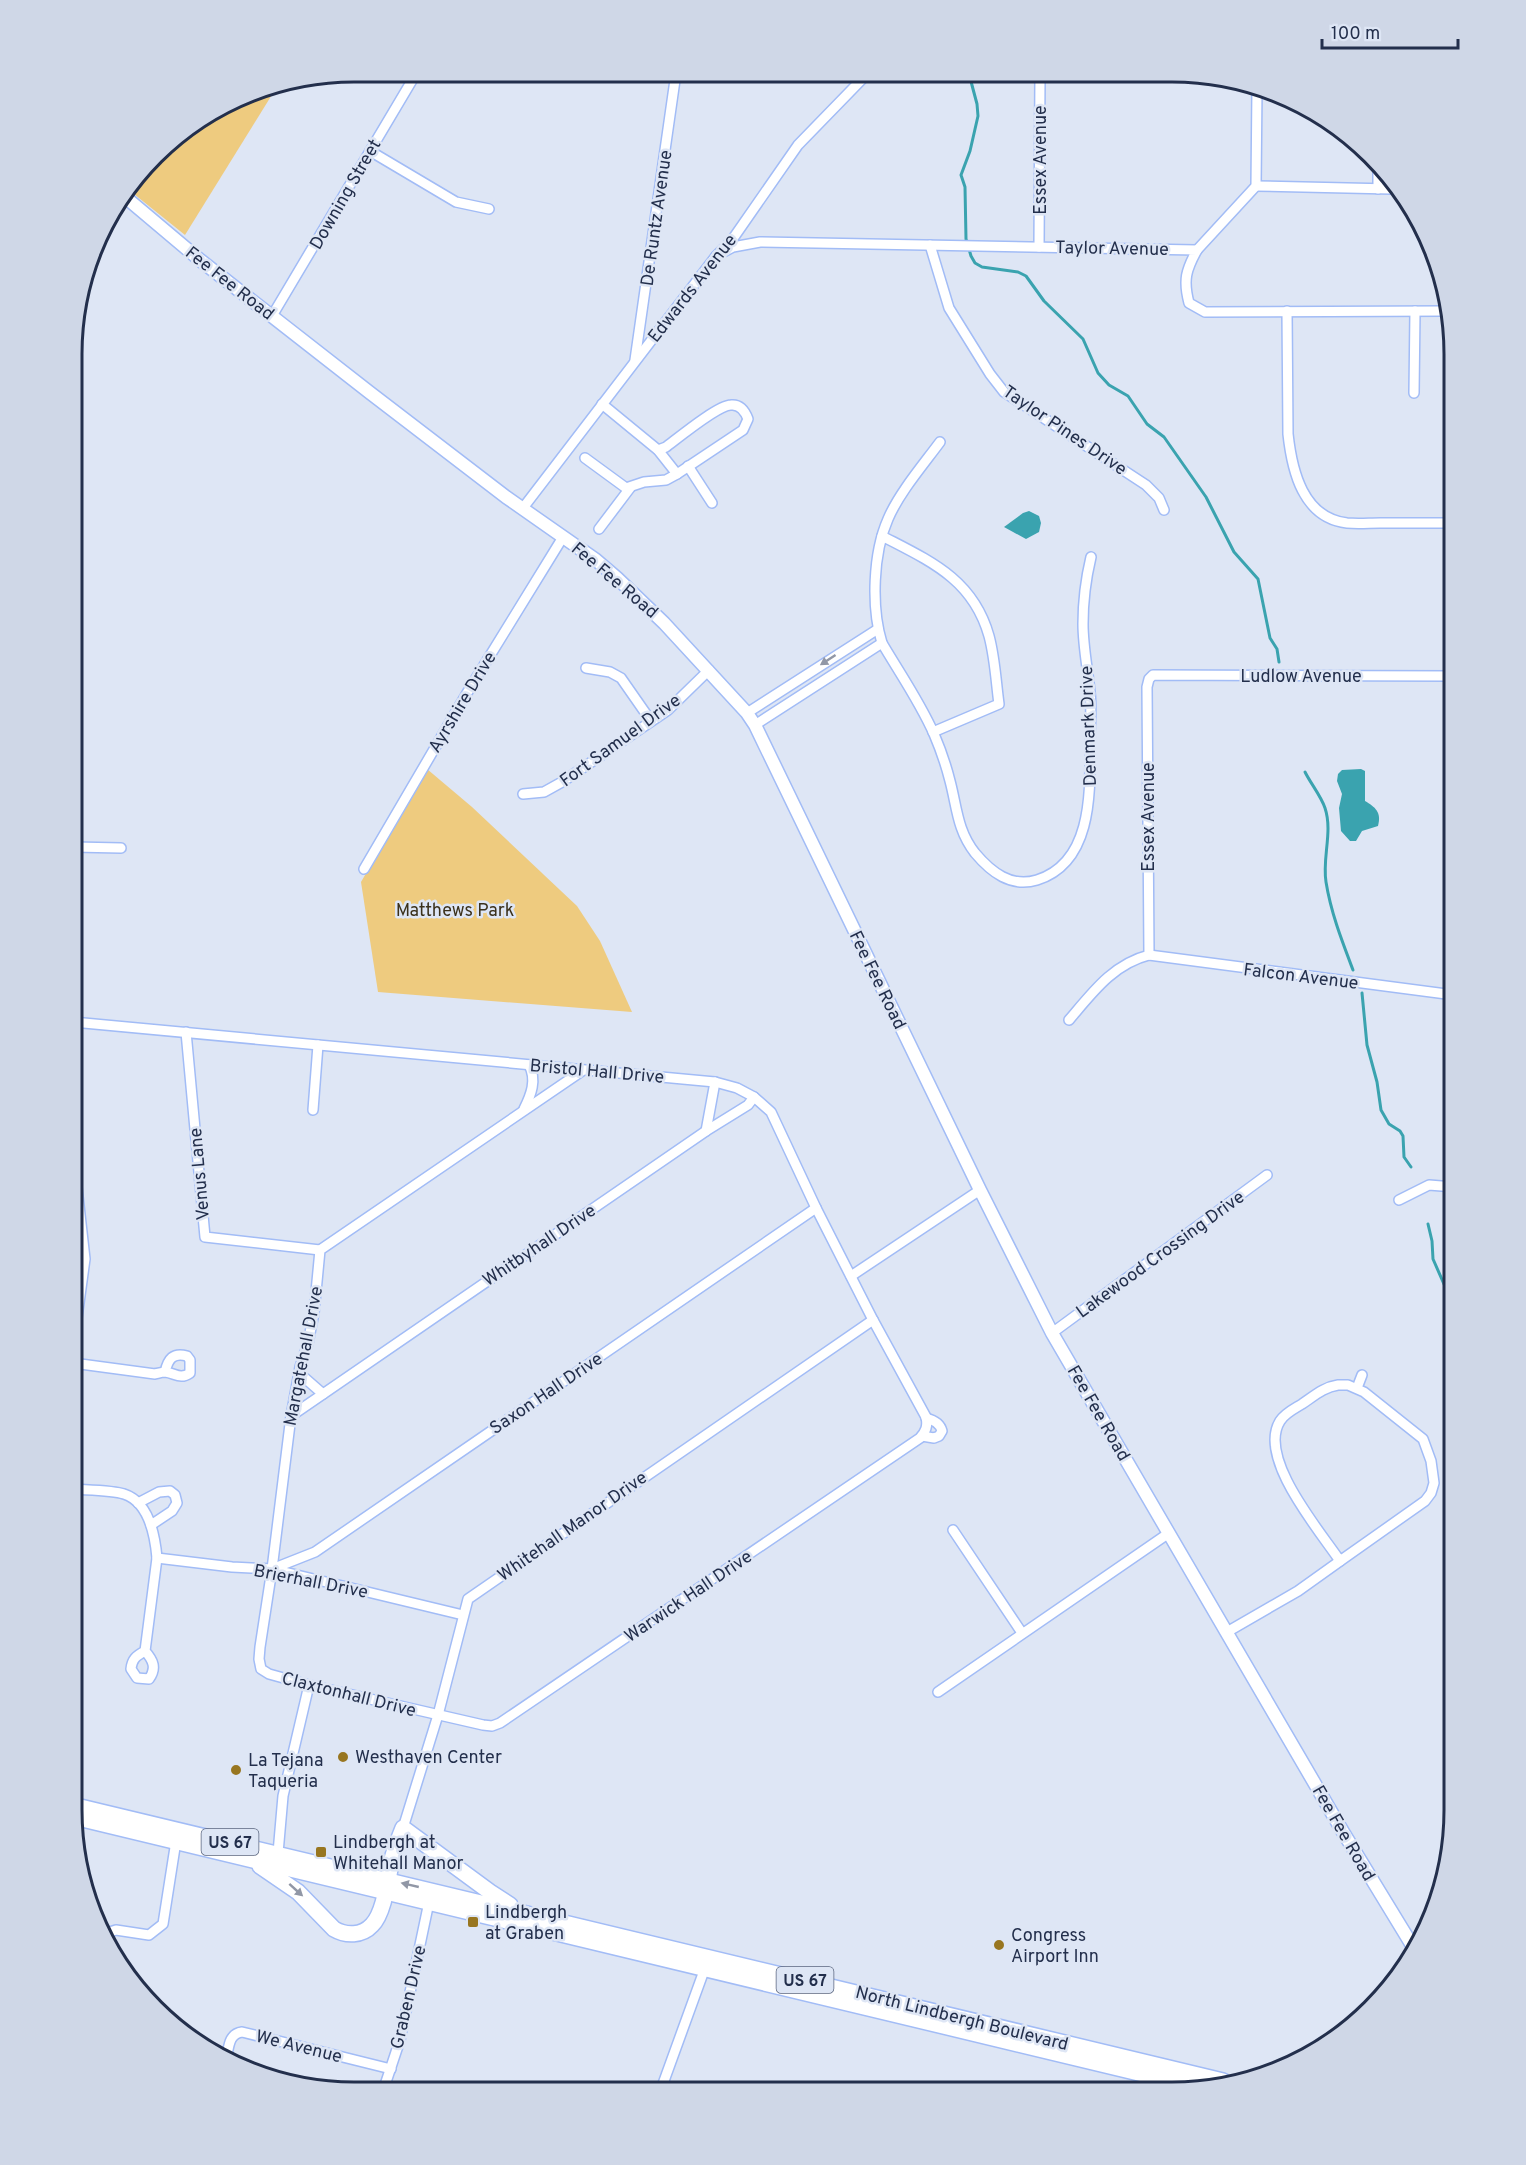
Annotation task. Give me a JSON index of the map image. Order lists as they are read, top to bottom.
{
  "streets": {
    "highway": ["US 67", "North Lindbergh Boulevard"],
    "street": [
      "Essex Avenue",
      "Downing Street",
      "De Runtz Avenue",
      "Taylor Avenue",
      "Fee Fee Road",
      "Edwards Avenue",
      "Taylor Pines Drive",
      "Ludlow Avenue",
      "Ayrshire Drive",
      "Denmark Drive",
      "Fort Samuel Drive",
      "Falcon Avenue",
      "Bristol Hall Drive",
      "Venus Lane",
      "Whitbyhall Drive",
      "Lakewood Crossing Drive",
      "Margatehall Drive",
      "Saxon Hall Drive",
      "Whitehall Manor Drive",
      "Brierhall Drive",
      "Warwick Hall Drive",
      "Claxtonhall Drive",
      "Graben Drive",
      "We Avenue"
    ]
  },
  "crossings": [
    ["Essex Avenue", "Taylor Avenue"],
    ["Essex Avenue", "Ludlow Avenue"],
    ["Essex Avenue", "Falcon Avenue"],
    ["Downing Street", "Fee Fee Road"],
    ["De Runtz Avenue", "Edwards Avenue"],
    ["Taylor Avenue", "Edwards Avenue"],
    ["Taylor Avenue", "Taylor Pines Drive"],
    ["Fee Fee Road", "Edwards Avenue"],
    ["Fee Fee Road", "Ayrshire Drive"],
    ["Fee Fee Road", "Fort Samuel Drive"],
    ["Fee Fee Road", "Lakewood Crossing Drive"],
    ["Bristol Hall Drive", "Venus Lane"],
    ["Bristol Hall Drive", "Whitbyhall Drive"],
    ["Bristol Hall Drive", "Saxon Hall Drive"],
    ["Bristol Hall Drive", "Whitehall Manor Drive"],
    ["Bristol Hall Drive", "Warwick Hall Drive"],
    ["Venus Lane", "Margatehall Drive"],
    ["Whitbyhall Drive", "Margatehall Drive"],
    ["Margatehall Drive", "Saxon Hall Drive"],
    ["Margatehall Drive", "Brierhall Drive"],
    ["Margatehall Drive", "Claxtonhall Drive"],
    ["Saxon Hall Drive", "Brierhall Drive"],
    ["Whitehall Manor Drive", "Brierhall Drive"],
    ["Whitehall Manor Drive", "Warwick Hall Drive"],
    ["Whitehall Manor Drive", "Claxtonhall Drive"],
    ["Warwick Hall Drive", "Claxtonhall Drive"],
    ["Graben Drive", "North Lindbergh Boulevard"],
    ["Graben Drive", "We Avenue"]
  ],
  "parks": ["Matthews Park"],
  "places": {
    "other": ["Westhaven Center", "La Tejana Taqueria", "Congress Airport Inn"],
    "transit": ["Lindbergh at Whitehall Manor", "Lindbergh at Graben"]
  },
  "scale_bar": "100 m"
}
